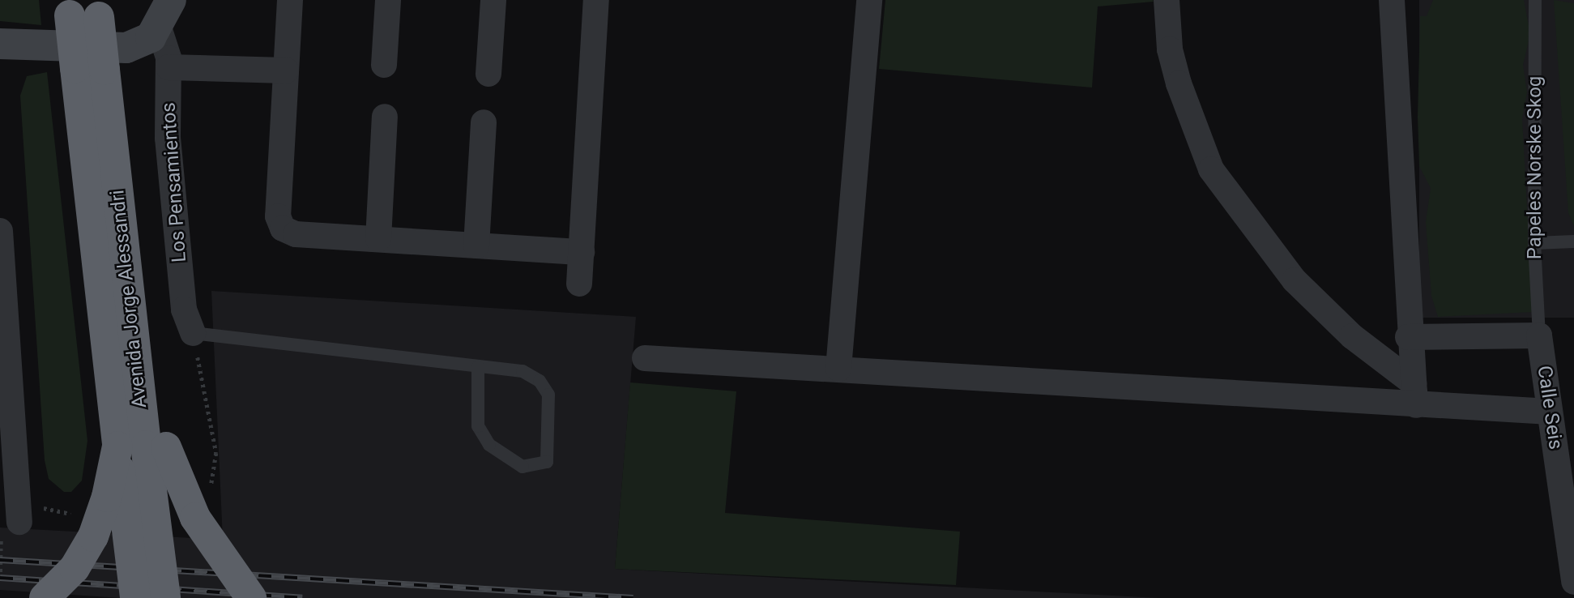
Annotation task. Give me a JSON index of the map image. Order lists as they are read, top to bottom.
{
  "streets": {
    "highway": ["Avenida Jorge Alessandri"],
    "street": ["Los Pensamientos", "Calle Seis"],
    "lane": ["Papeles Norske Skog"]
  },
  "crossings": [
    ["Papeles Norske Skog", "Calle Seis"]
  ]
}
